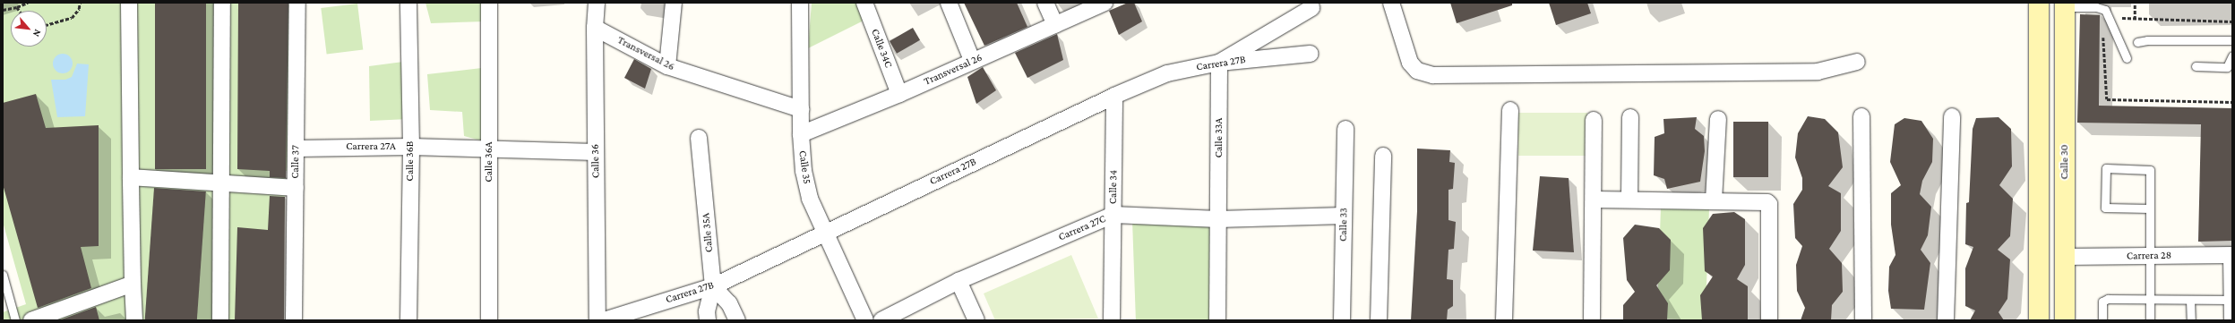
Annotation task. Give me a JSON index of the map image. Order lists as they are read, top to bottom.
{
  "streets": {
    "main road": ["Calle 30"],
    "street": [
      "Calle 34C",
      "Transversal 26",
      "Carrera 27B",
      "Calle 33A",
      "Carrera 27A",
      "Calle 36B",
      "Calle 36",
      "Calle 37",
      "Calle 36A",
      "Calle 35",
      "Calle 34",
      "Calle 33",
      "Carrera 27C",
      "Calle 35A",
      "Carrera 28"
    ]
  },
  "crossings": [
    ["Calle 34C", "Transversal 26"],
    ["Transversal 26", "Calle 36"],
    ["Transversal 26", "Calle 35"],
    ["Carrera 27B", "Calle 33A"],
    ["Carrera 27B", "Calle 35"],
    ["Carrera 27B", "Calle 34"],
    ["Carrera 27B", "Calle 35A"],
    ["Calle 33A", "Carrera 27C"],
    ["Carrera 27A", "Calle 36B"],
    ["Carrera 27A", "Calle 36"],
    ["Carrera 27A", "Calle 37"],
    ["Carrera 27A", "Calle 36A"],
    ["Calle 30", "Carrera 28"],
    ["Calle 34", "Carrera 27C"],
    ["Calle 33", "Carrera 27C"]
  ],
  "north": "bottom right"
}
